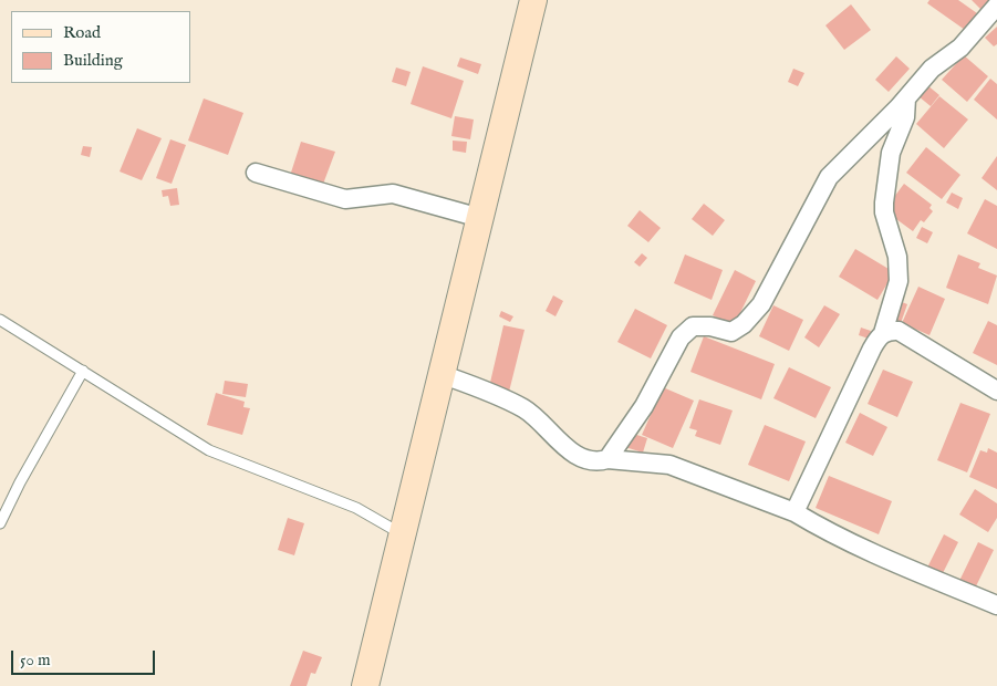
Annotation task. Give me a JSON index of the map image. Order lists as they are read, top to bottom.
{
  "legend": ["Road", "Building"],
  "scale_bar": "50 m"
}
